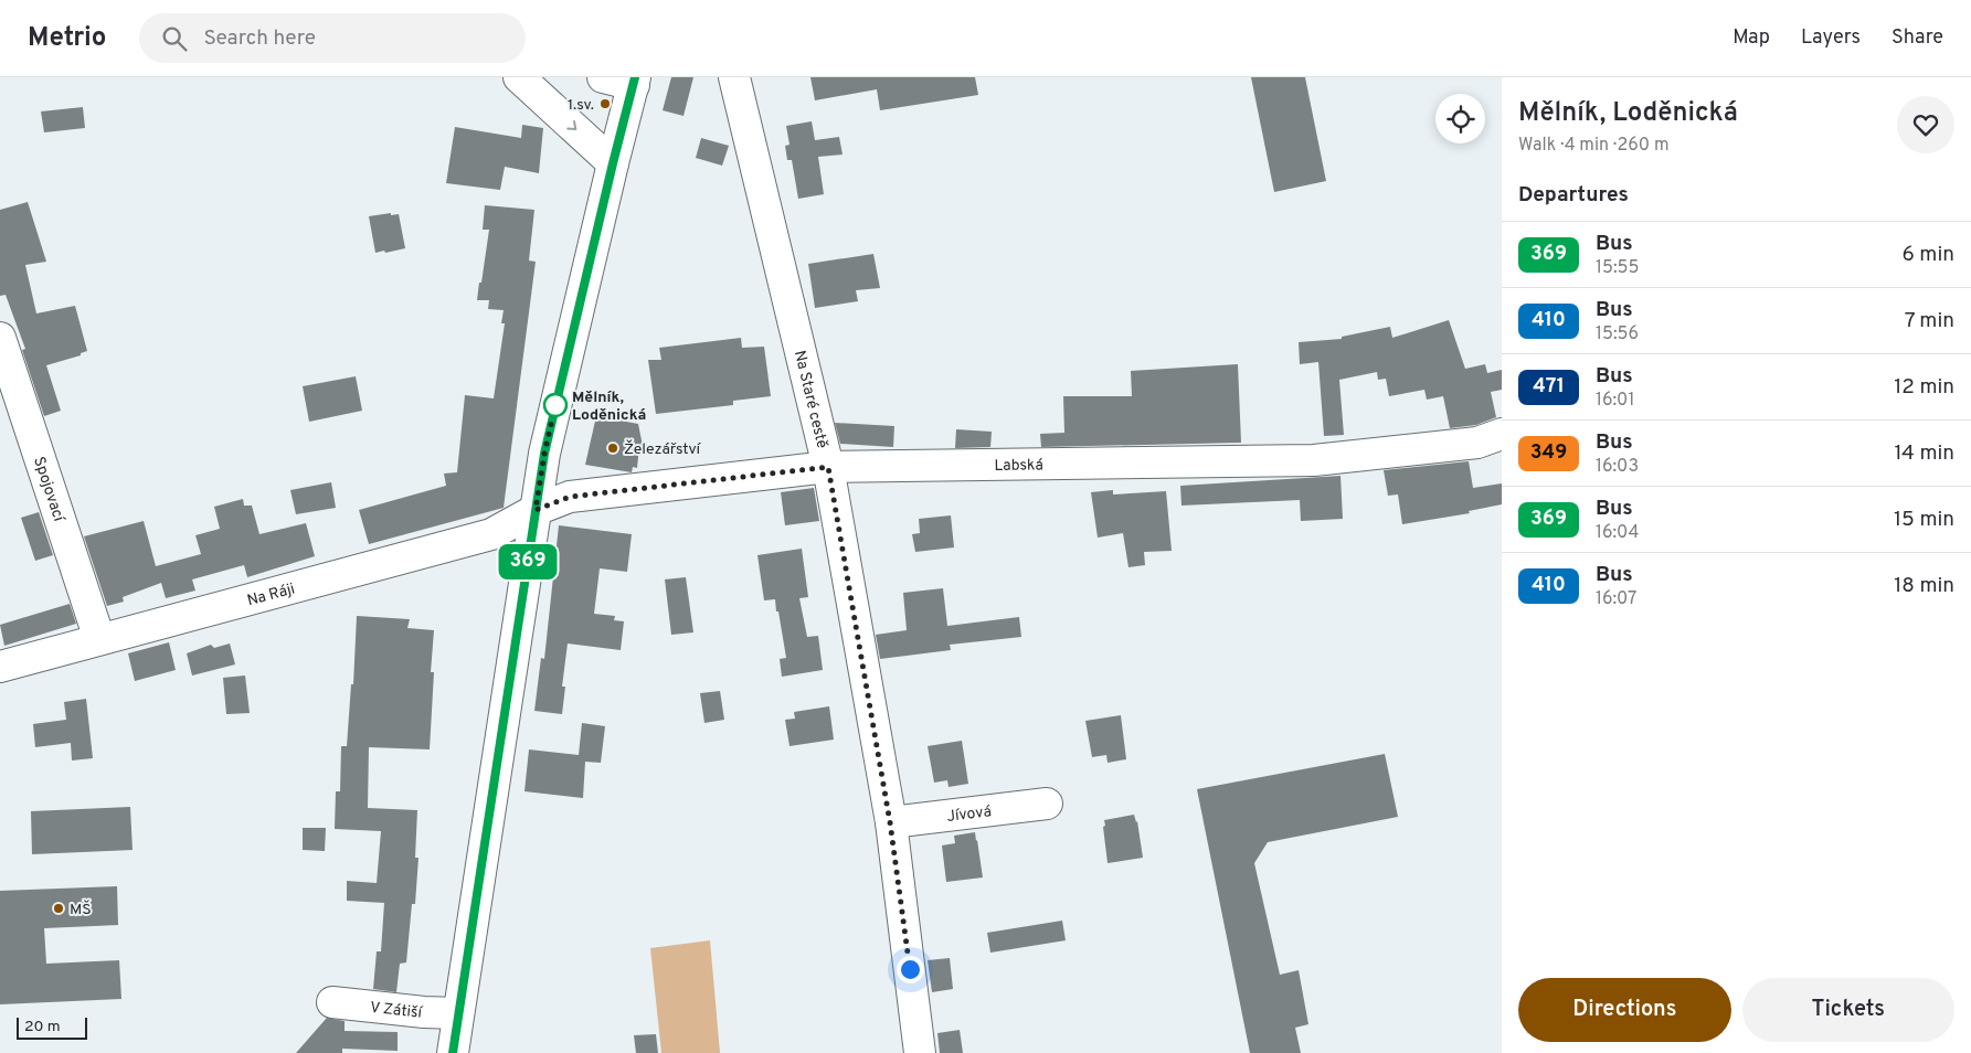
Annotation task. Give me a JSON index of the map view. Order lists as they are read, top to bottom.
{
  "streets": {
    "street": [
      "Na Staré cestě",
      "Labská",
      "Spojovací",
      "Na Ráji",
      "Jívová",
      "V Zátiší"
    ]
  },
  "crossings": [
    ["Na Staré cestě", "Labská"],
    ["Na Staré cestě", "Jívová"],
    ["Labská", "Na Ráji"],
    ["Spojovací", "Na Ráji"]
  ],
  "places": [
    "1.sv.",
    "Mělník, Loděnická",
    "Železářství",
    "MŠ"
  ],
  "lines": ["bus line 369"],
  "scale_bar": "20 m",
  "page": {
    "header": "Metrio",
    "search": "Search here",
    "nav": ["Map", "Layers", "Share"],
    "on_map": "369",
    "heading": [
      ["Mělník, Loděnická", "Walk · 4 min · 260 m"],
      "Departures"
    ],
    "list": [
      {
        "mark": "369",
        "name": "Bus",
        "note": "15:55",
        "value": "6 min"
      },
      {
        "mark": "410",
        "name": "Bus",
        "note": "15:56",
        "value": "7 min"
      },
      {
        "mark": "471",
        "name": "Bus",
        "note": "16:01",
        "value": "12 min"
      },
      {
        "mark": "349",
        "name": "Bus",
        "note": "16:03",
        "value": "14 min"
      },
      {
        "mark": "369",
        "name": "Bus",
        "note": "16:04",
        "value": "15 min"
      },
      {
        "mark": "410",
        "name": "Bus",
        "note": "16:07",
        "value": "18 min"
      }
    ],
    "buttons": ["Directions", "Tickets"],
    "scale": "20 m"
  }
}
